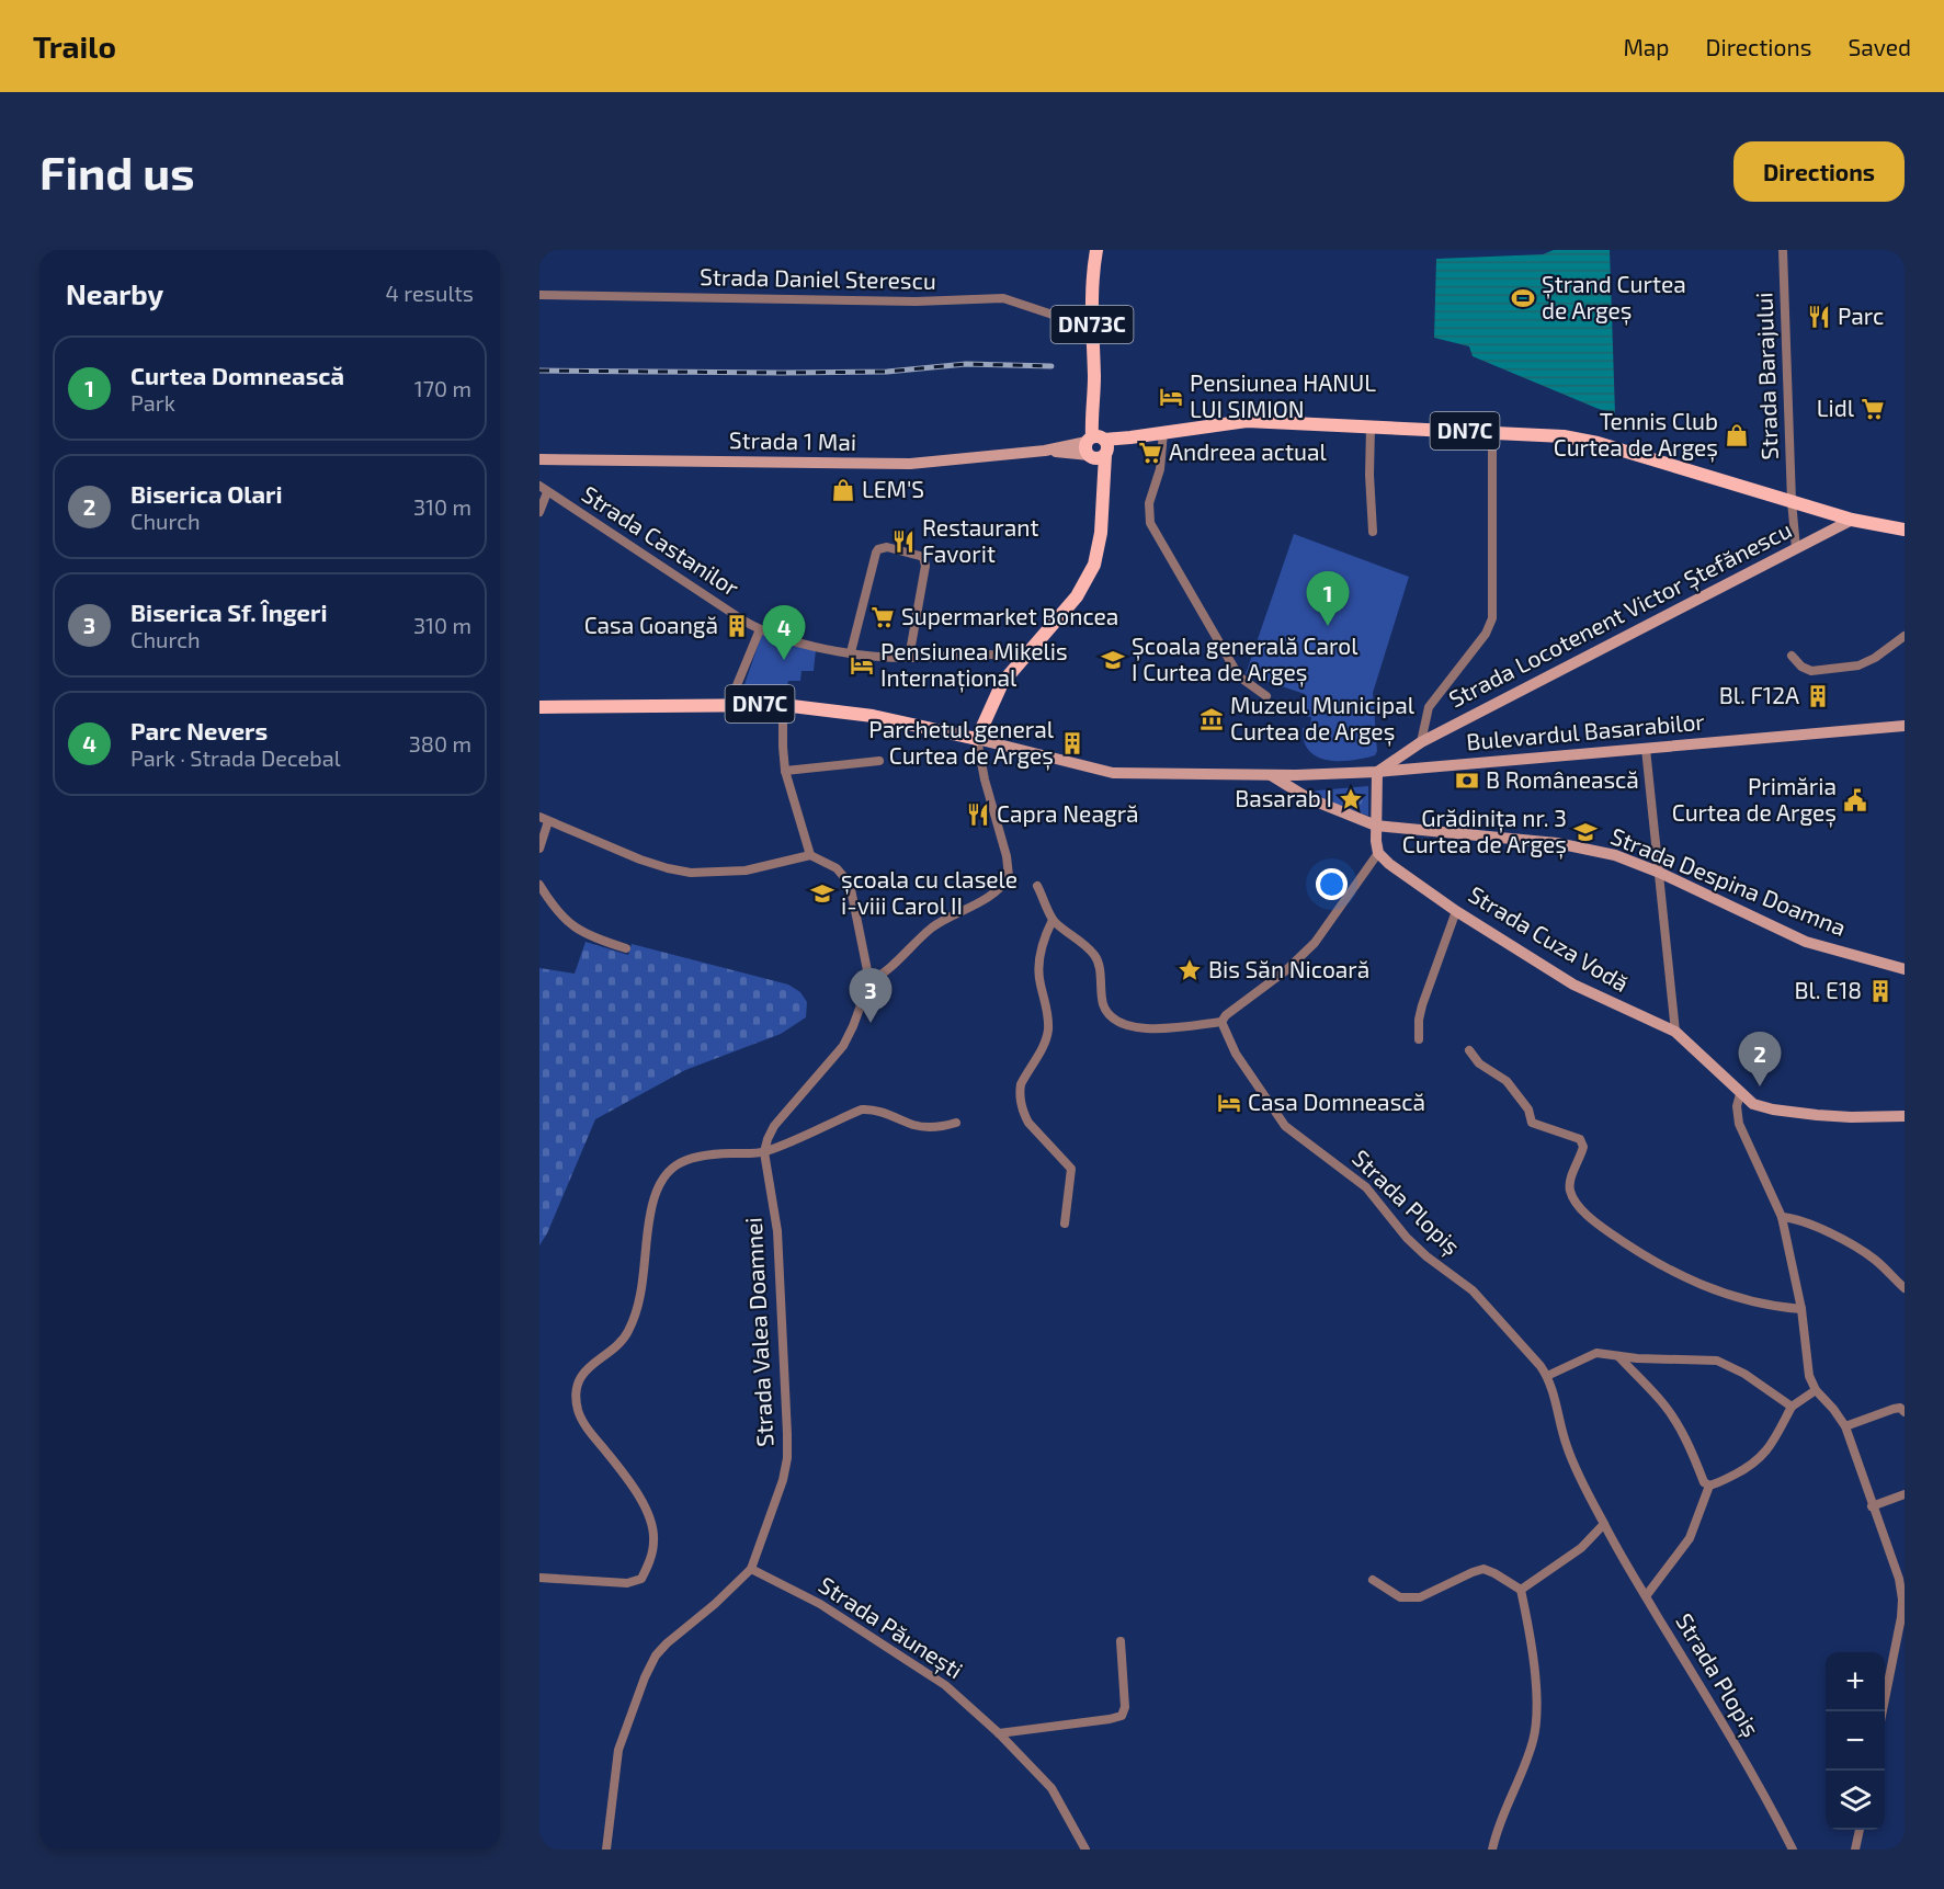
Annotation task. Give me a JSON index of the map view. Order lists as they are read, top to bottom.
{
  "streets": {
    "main road": [
      "DN73C",
      "DN7C",
      "Strada 1 Mai",
      "Strada Locotenent Victor Ștefănescu",
      "Bulevardul Basarabilor",
      "Strada Despina Doamna",
      "Strada Cuza Vodă"
    ],
    "street": [
      "Strada Daniel Sterescu",
      "Strada Barajului",
      "Strada Castanilor",
      "Strada Plopiș",
      "Strada Valea Doamnei",
      "Strada Păunești"
    ]
  },
  "crossings": [
    ["Strada Daniel Sterescu", "DN73C"],
    ["DN73C", "DN7C"],
    ["DN73C", "Strada 1 Mai"],
    ["Strada Barajului", "DN7C"],
    ["Strada Barajului", "Strada Locotenent Victor Ștefănescu"],
    ["DN7C", "Strada 1 Mai"],
    ["DN7C", "Strada Locotenent Victor Ștefănescu"],
    ["DN7C", "Bulevardul Basarabilor"],
    ["Strada Locotenent Victor Ștefănescu", "Bulevardul Basarabilor"],
    ["Bulevardul Basarabilor", "Strada Despina Doamna"],
    ["Strada Valea Doamnei", "Strada Păunești"]
  ],
  "places": {
    "sports": ["Ștrand Curtea de Argeș"],
    "restaurant": ["Parc", "Restaurant Favorit", "Capra Neagră"],
    "hotel": ["Pensiunea HANUL LUI SIMION", "Pensiunea Mikelis Internațional", "Casa Domnească"],
    "supermarket": ["Lidl", "Andreea actual", "Supermarket Boncea"],
    "shop": ["Tennis Club Curtea de Argeș", "LEM'S"],
    "building": [
      "Casa Goangă",
      "Bl. F12A",
      "Parchetul general Curtea de Argeș",
      "Bl. E18"
    ],
    "school or university": ["Școala generală Carol I Curtea de Argeș", "Grădinița nr. 3 Curtea de Argeș", "școala cu clasele i-viii Carol II"],
    "museum": ["Muzeul Municipal Curtea de Argeș"],
    "bank": ["B Românească"],
    "place": ["Basarab I", "Bis Săn Nicoară"],
    "public building": ["Primăria Curtea de Argeș"]
  },
  "page": {
    "header": "Trailo",
    "nav": ["Map", "Directions", "Saved"],
    "buttons": "Directions",
    "title": "Find us",
    "heading": ["Nearby", "4 results"],
    "list": [
      {
        "mark": "1",
        "name": "Curtea Domnească",
        "note": "Park",
        "value": "170 m"
      },
      {
        "mark": "2",
        "name": "Biserica Olari",
        "note": "Church",
        "value": "310 m"
      },
      {
        "mark": "3",
        "name": "Biserica Sf. Îngeri",
        "note": "Church",
        "value": "310 m"
      },
      {
        "mark": "4",
        "name": "Parc Nevers",
        "note": "Park · Strada Decebal",
        "value": "380 m"
      }
    ],
    "pins": [
      "1",
      "4",
      "3",
      "2"
    ],
    "map_buttons": ["+", "−"]
  }
}
